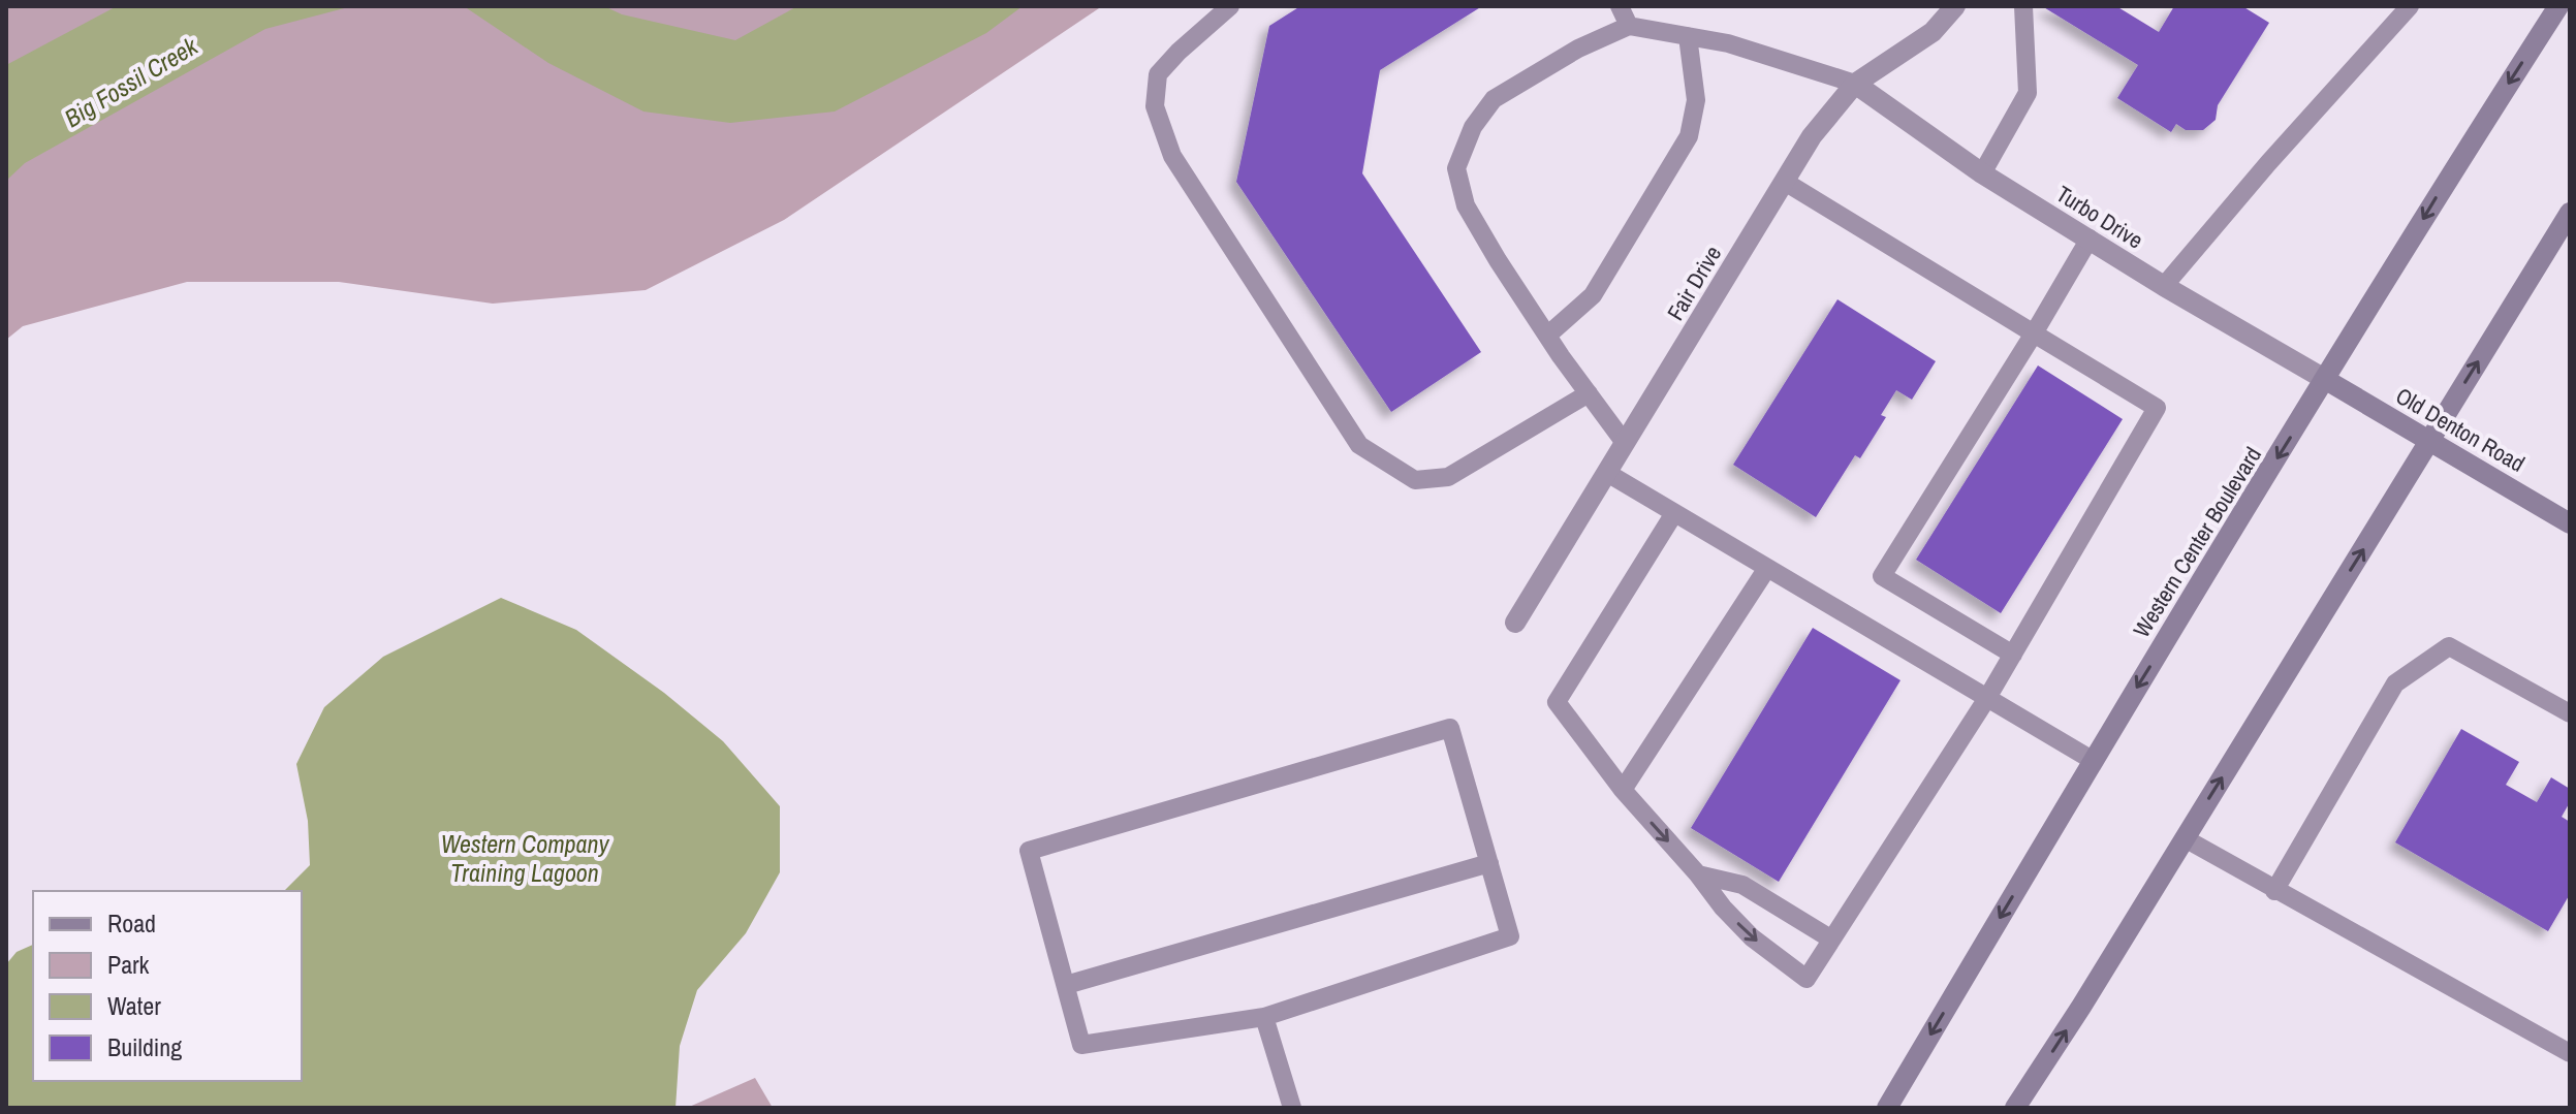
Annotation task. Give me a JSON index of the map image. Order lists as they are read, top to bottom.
{
  "streets": {
    "main road": ["Old Denton Road", "Western Center Boulevard"],
    "street": ["Turbo Drive", "Fair Drive"]
  },
  "crossings": [
    ["Turbo Drive", "Fair Drive"],
    ["Turbo Drive", "Old Denton Road"],
    ["Turbo Drive", "Western Center Boulevard"],
    ["Old Denton Road", "Western Center Boulevard"]
  ],
  "water": ["Big Fossil Creek", "Western Company Training Lagoon"],
  "legend": [
    "Road",
    "Park",
    "Water",
    "Building"
  ]
}
